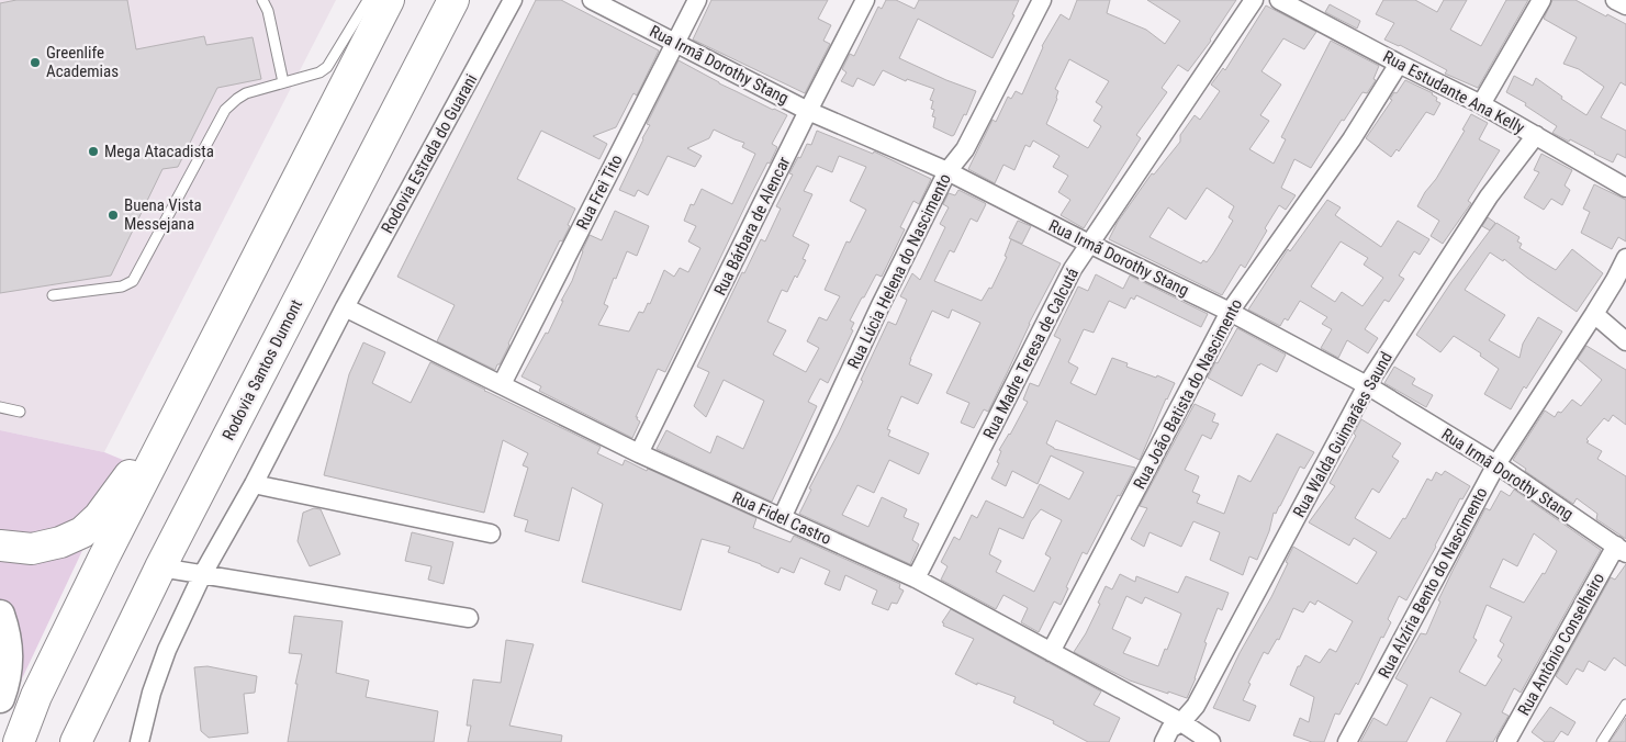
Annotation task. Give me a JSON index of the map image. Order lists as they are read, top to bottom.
{
  "streets": {
    "highway": ["Rodovia Santos Dumont"],
    "street": [
      "Rua Irmã Dorothy Stang",
      "Rua Estudante Ana Kelly",
      "Rodovia Estrada do Guarani",
      "Rua Frei Tito",
      "Rua Bárbara de Alencar",
      "Rua Lúcia Helena do Nascimento",
      "Rua Madre Teresa de Calcutá",
      "Rua João Batista do Nascimento",
      "Rua Walda Guimarães Saund",
      "Rua Fidel Castro",
      "Rua Alzíria Bento do Nascimento",
      "Rua Antônio Conselheiro"
    ]
  },
  "crossings": [
    ["Rua Irmã Dorothy Stang", "Rua Frei Tito"],
    ["Rua Irmã Dorothy Stang", "Rua Bárbara de Alencar"],
    ["Rua Irmã Dorothy Stang", "Rua Lúcia Helena do Nascimento"],
    ["Rua Irmã Dorothy Stang", "Rua Madre Teresa de Calcutá"],
    ["Rua Irmã Dorothy Stang", "Rua João Batista do Nascimento"],
    ["Rua Irmã Dorothy Stang", "Rua Walda Guimarães Saund"],
    ["Rua Irmã Dorothy Stang", "Rua Alzíria Bento do Nascimento"],
    ["Rua Irmã Dorothy Stang", "Rua Antônio Conselheiro"],
    ["Rua Estudante Ana Kelly", "Rua João Batista do Nascimento"],
    ["Rua Estudante Ana Kelly", "Rua Walda Guimarães Saund"],
    ["Rodovia Estrada do Guarani", "Rua Fidel Castro"],
    ["Rua Frei Tito", "Rua Fidel Castro"],
    ["Rua Bárbara de Alencar", "Rua Fidel Castro"],
    ["Rua Lúcia Helena do Nascimento", "Rua Fidel Castro"],
    ["Rua Madre Teresa de Calcutá", "Rua Fidel Castro"],
    ["Rua João Batista do Nascimento", "Rua Fidel Castro"],
    ["Rua Walda Guimarães Saund", "Rua Fidel Castro"]
  ],
  "places": ["Greenlife Academias", "Mega Atacadista", "Buena Vista Messejana"]
}
